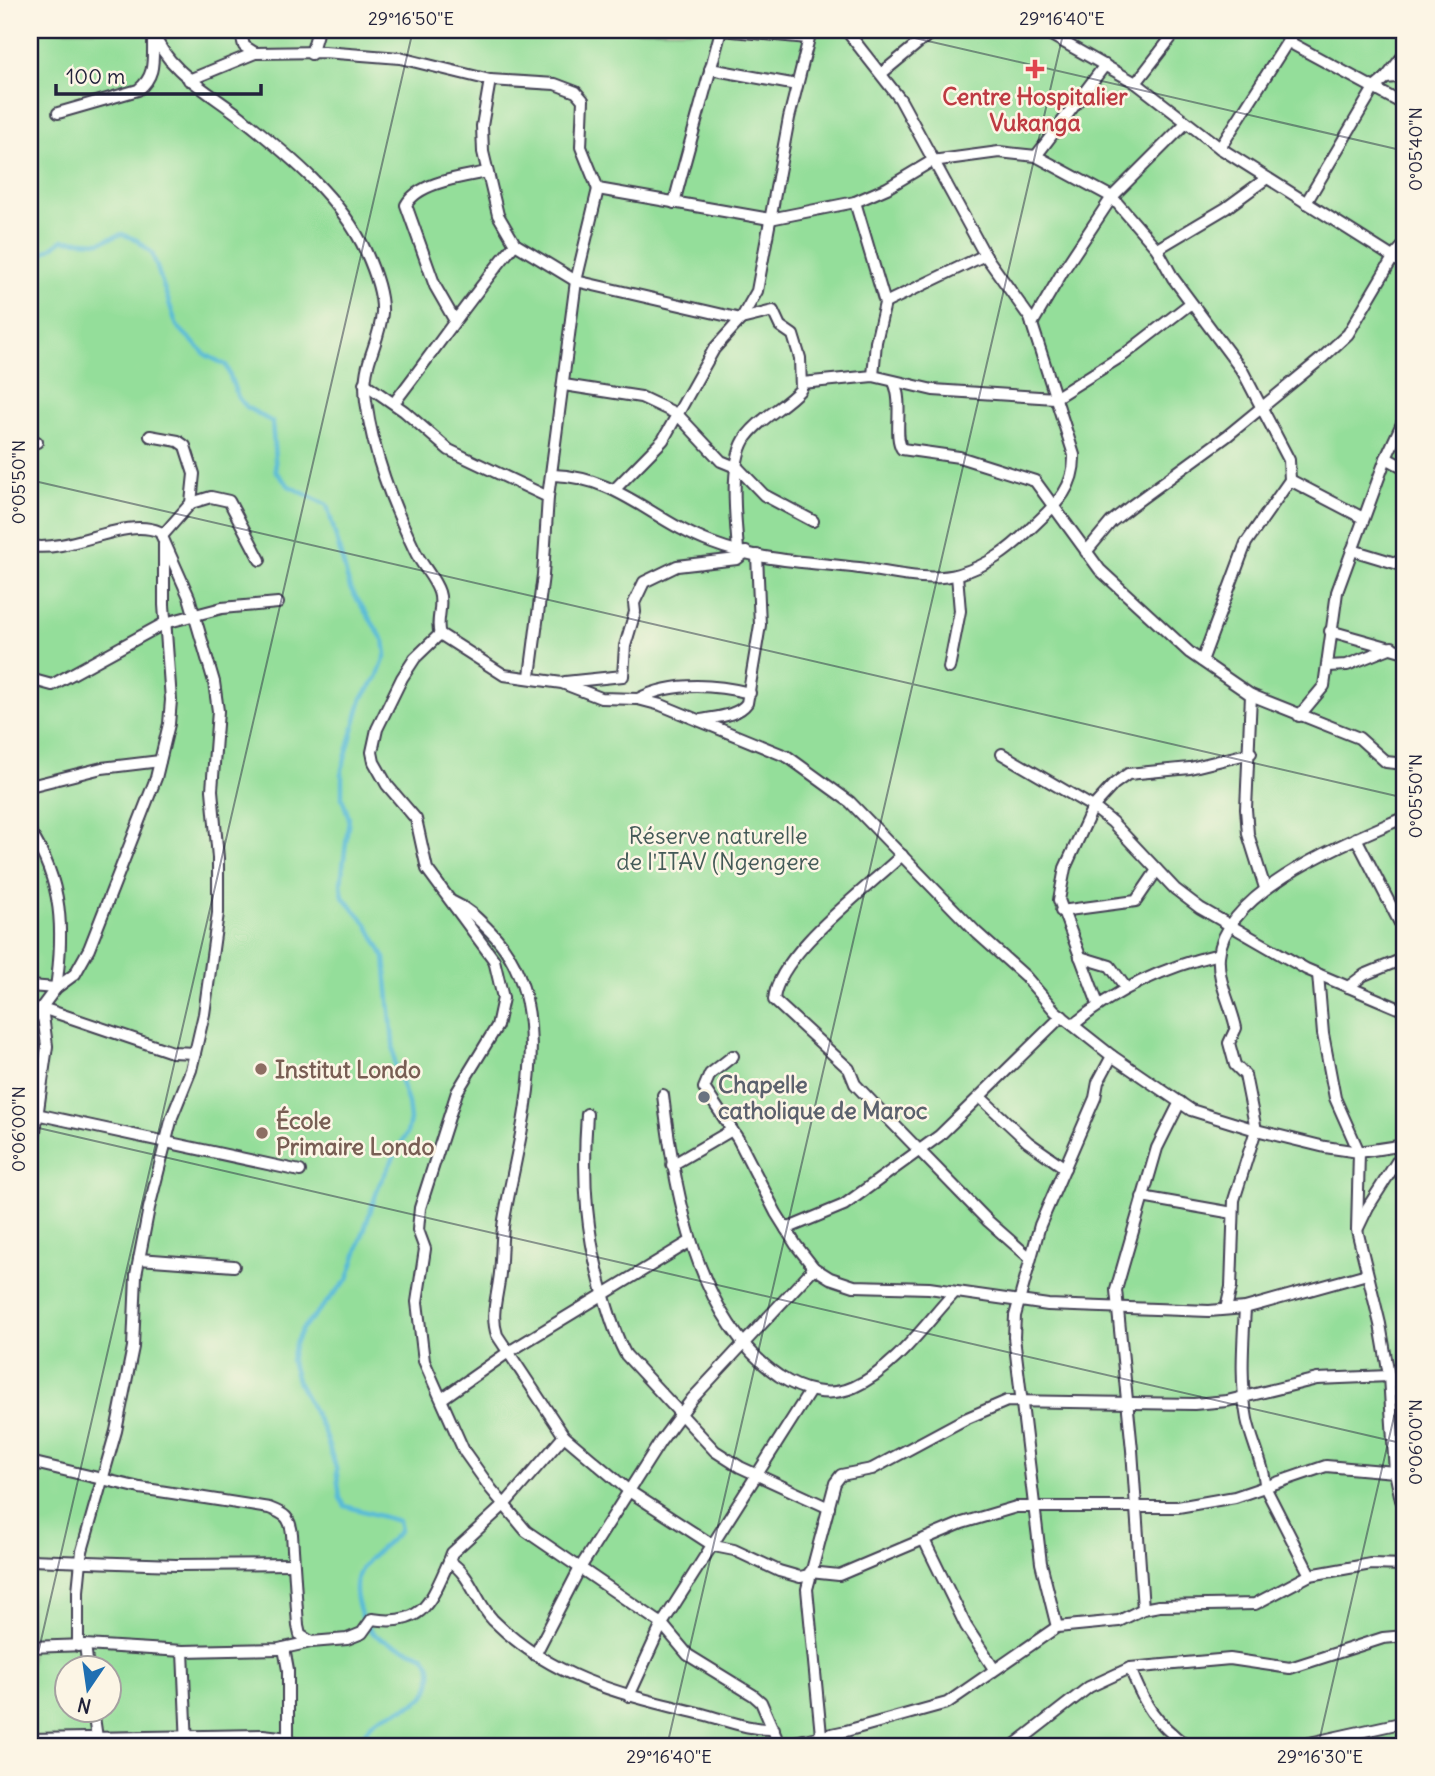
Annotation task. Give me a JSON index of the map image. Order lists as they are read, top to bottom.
{
  "parks": ["Réserve naturelle de l'ITAV (Ngengere"],
  "places": {
    "health": ["Centre Hospitalier Vukanga"],
    "other": ["Institut Londo", "Chapelle catholique de Maroc", "École Primaire Londo"]
  },
  "scale_bar": "100 m",
  "north": "bottom",
  "coordinates": [
    "29°16'50\"E",
    "29°16'40\"E",
    "0°05'40\"N",
    "0°05'50\"N",
    "0°06'00\"N",
    "29°16'30\"E"
  ]
}
